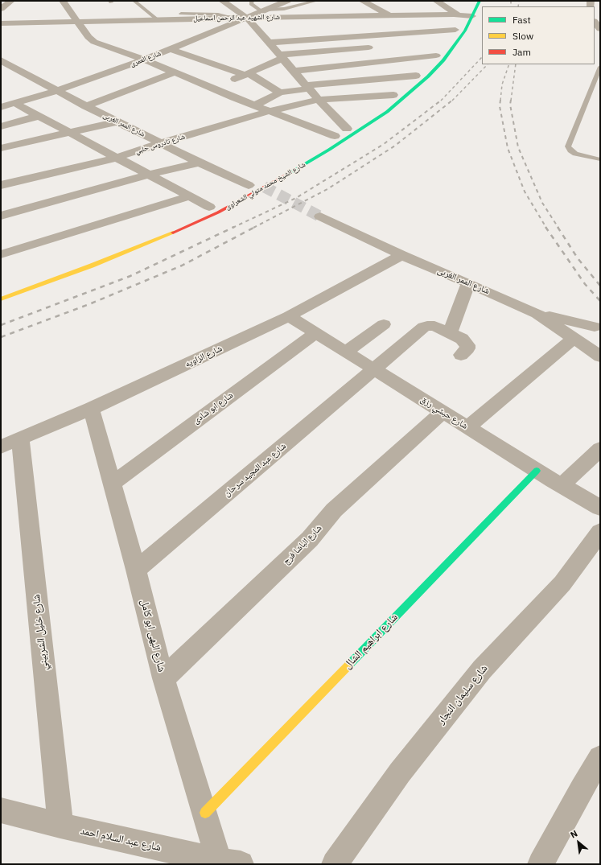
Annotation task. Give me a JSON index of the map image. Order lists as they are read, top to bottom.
{
  "streets": {
    "street": [
      "شارع الشهيد عبد الرحمن اسماعيل",
      "شارع العمرى",
      "شارع الممر الغربى",
      "شارع تادروس حلبي",
      "شارع الشيخ محمد متولي الشعراوى",
      "شارع الزاويه",
      "شارع ابو شادى",
      "شارع حبشي رزق",
      "شارع عبد المجيد سرحان",
      "شارع الباشا فرج",
      "شارع خليل الشربيني",
      "شارع البهى ابو كامل",
      "شارع ابراهيم الشال",
      "شارع سليمان النجار",
      "شارع عبد السلام احمد"
    ]
  },
  "crossings": [
    ["شارع الشهيد عبد الرحمن اسماعيل", "شارع العمرى"],
    ["شارع الشهيد عبد الرحمن اسماعيل", "شارع الشيخ محمد متولي الشعراوى"],
    ["شارع العمرى", "شارع الممر الغربى"],
    ["شارع الممر الغربى", "شارع تادروس حلبي"],
    ["شارع الممر الغربى", "شارع الزاويه"],
    ["شارع الزاويه", "شارع حبشي رزق"],
    ["شارع الزاويه", "شارع خليل الشربيني"],
    ["شارع الزاويه", "شارع البهى ابو كامل"],
    ["شارع ابو شادى", "شارع حبشي رزق"],
    ["شارع ابو شادى", "شارع البهى ابو كامل"],
    ["شارع حبشي رزق", "شارع عبد المجيد سرحان"],
    ["شارع حبشي رزق", "شارع الباشا فرج"],
    ["شارع حبشي رزق", "شارع ابراهيم الشال"],
    ["شارع عبد المجيد سرحان", "شارع البهى ابو كامل"],
    ["شارع الباشا فرج", "شارع البهى ابو كامل"],
    ["شارع خليل الشربيني", "شارع عبد السلام احمد"],
    ["شارع البهى ابو كامل", "شارع ابراهيم الشال"],
    ["شارع البهى ابو كامل", "شارع عبد السلام احمد"]
  ],
  "legend": ["Fast", "Slow", "Jam"],
  "north": "top left"
}
